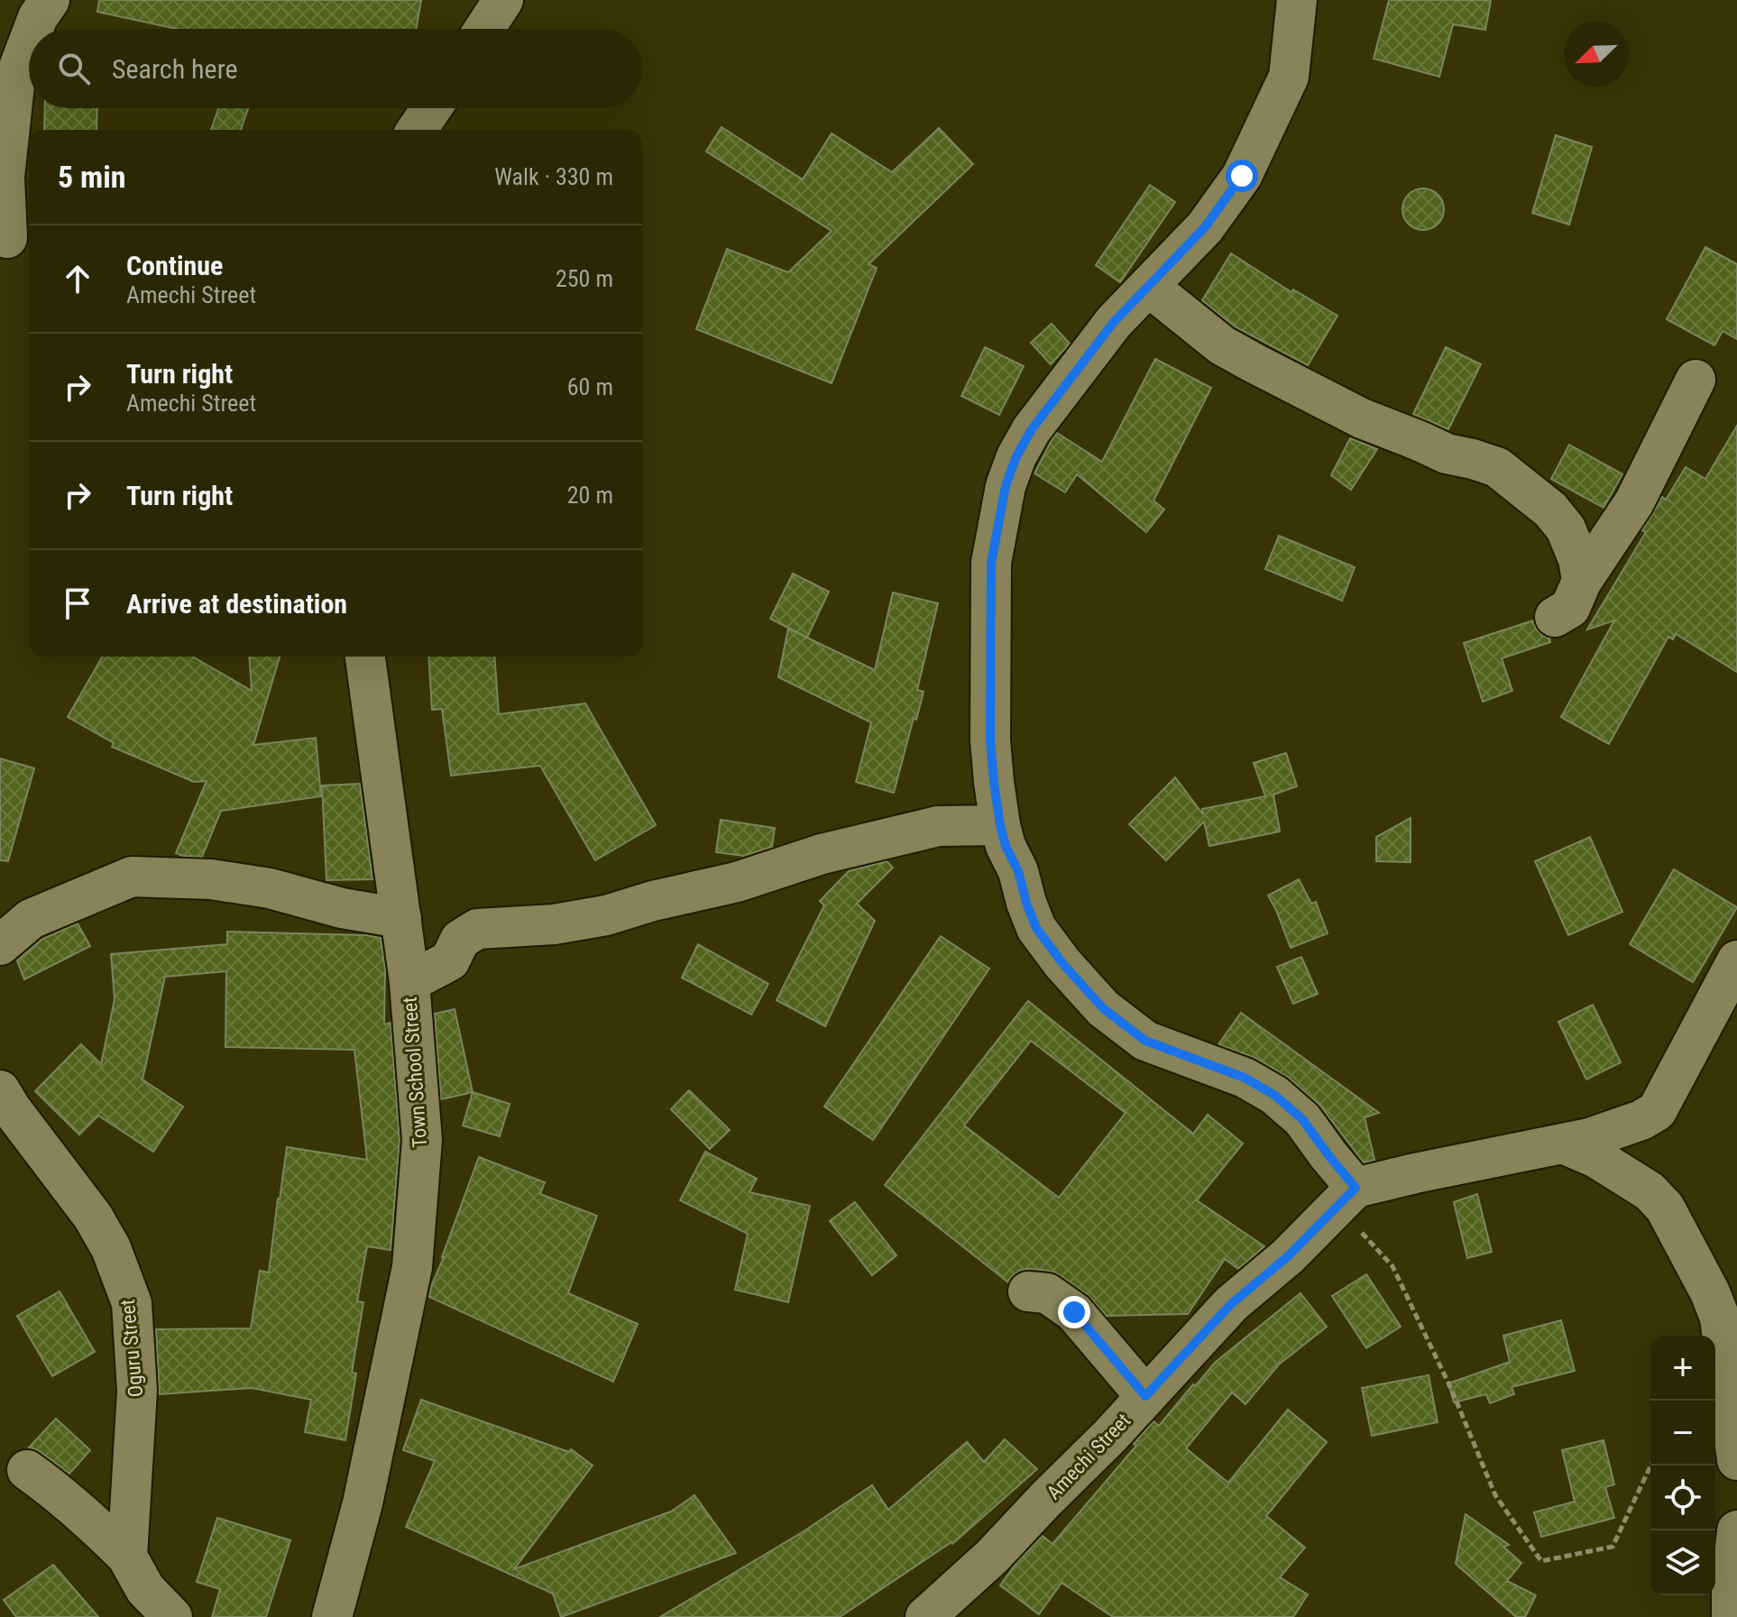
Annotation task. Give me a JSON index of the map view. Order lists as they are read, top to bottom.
{
  "streets": {
    "street": ["Town School Street", "Oguru Street", "Amechi Street"]
  },
  "north": "bottom left",
  "page": {
    "search": "Search here",
    "heading": ["5 min", "Walk · 330 m"],
    "list": [
      ["Continue", "Amechi Street", "250 m"],
      ["Turn right", "Amechi Street", "60 m"],
      ["Turn right", "20 m"],
      "Arrive at destination"
    ],
    "map_buttons": ["+", "−"]
  }
}
